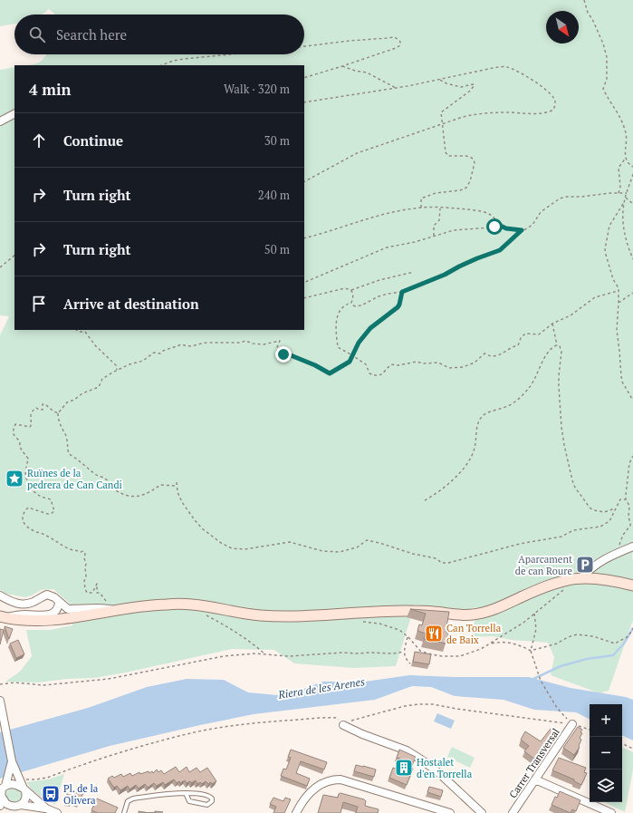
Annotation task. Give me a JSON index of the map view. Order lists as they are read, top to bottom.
{
  "streets": {
    "street": ["Carrer Transversal"]
  },
  "water": ["Riera de les Arenes"],
  "places": {
    "place": ["Ruïnes de la pedrera de Can Candi"],
    "parking": ["Aparcament de can Roure"],
    "restaurant": ["Can Torrella de Baix"],
    "building": ["Hostalet d'en Torrella"],
    "bus stop": ["Pl. de la Olivera"]
  },
  "north": "bottom right",
  "page": {
    "search": "Search here",
    "heading": ["4 min", "Walk · 320 m"],
    "list": [
      ["Continue", "30 m"],
      ["Turn right", "240 m"],
      ["Turn right", "50 m"],
      "Arrive at destination"
    ],
    "map_buttons": ["+", "−"]
  }
}
